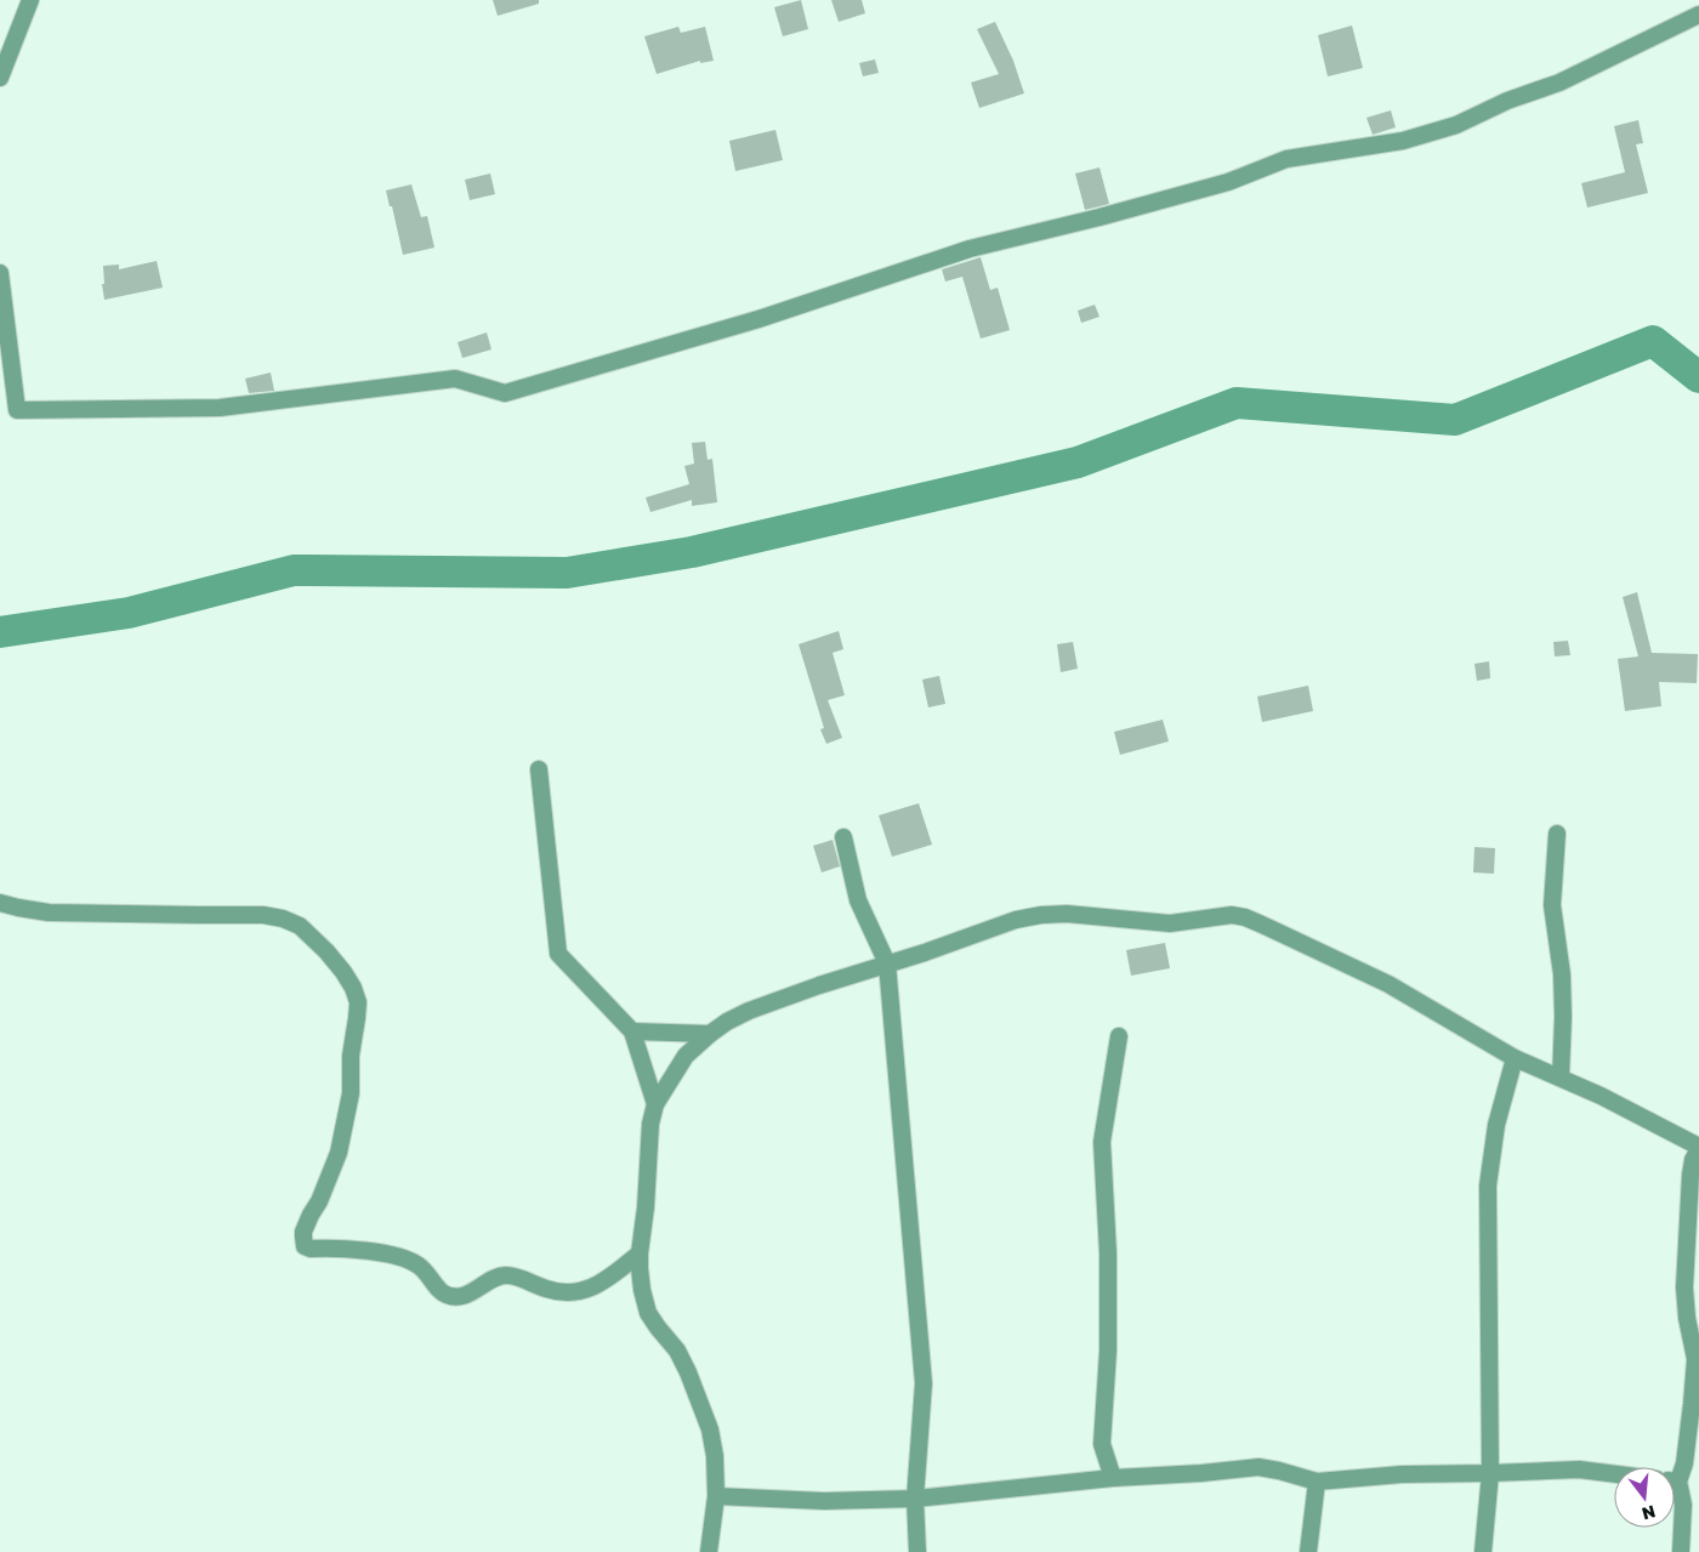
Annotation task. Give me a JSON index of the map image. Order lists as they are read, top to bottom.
{
  "north": "bottom"
}
